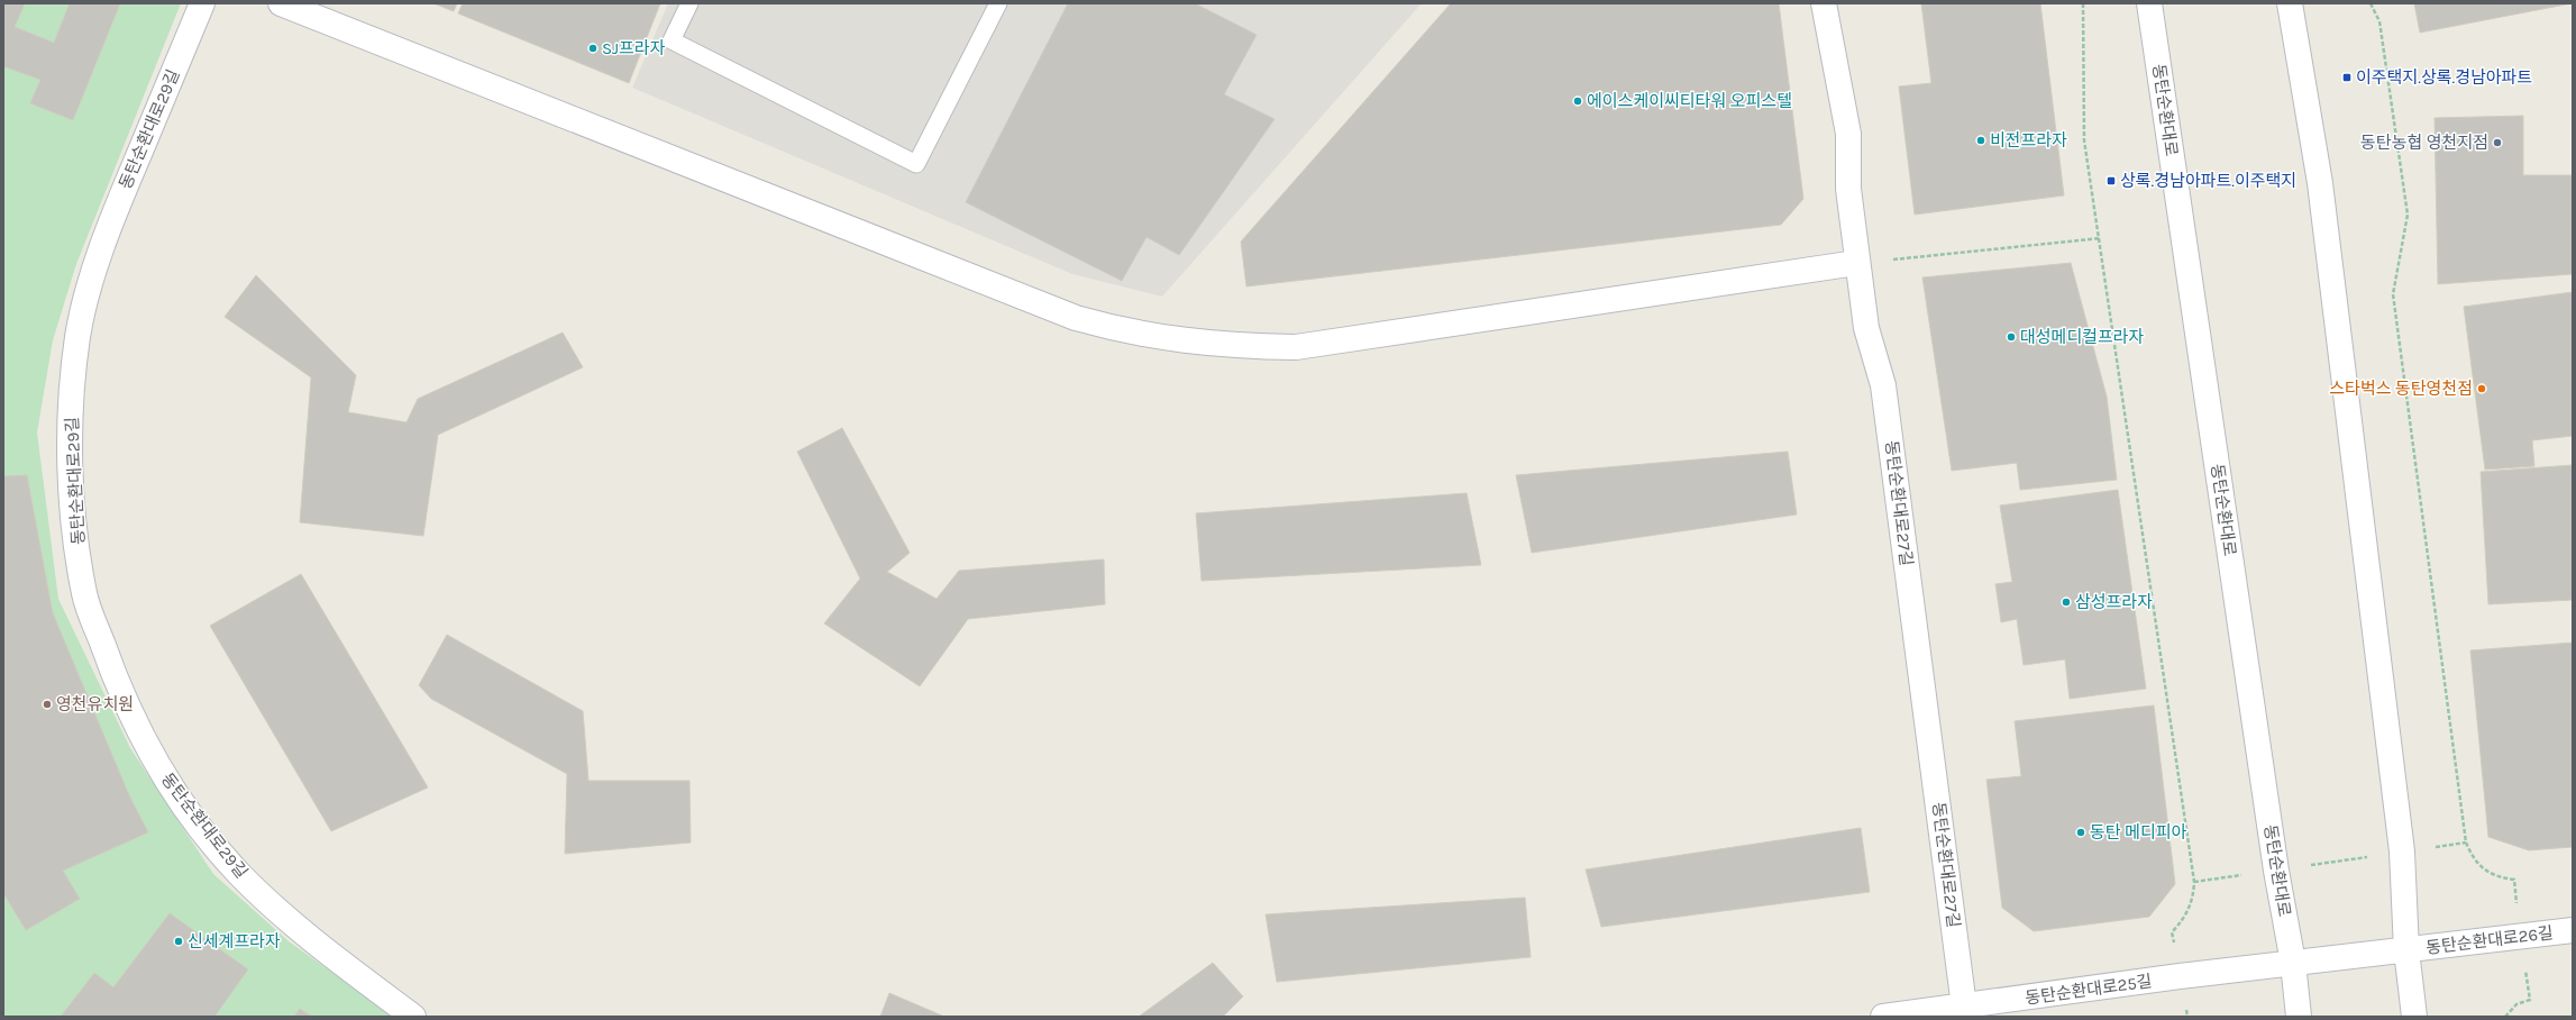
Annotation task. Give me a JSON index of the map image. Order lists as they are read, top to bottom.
{
  "streets": {
    "street": [
      "동탄순환대로",
      "동탄순환대로29길",
      "동탄순환대로27길",
      "동탄순환대로26길",
      "동탄순환대로25길"
    ]
  },
  "crossings": [
    ["동탄순환대로", "동탄순환대로26길"],
    ["동탄순환대로", "동탄순환대로25길"],
    ["동탄순환대로27길", "동탄순환대로25길"],
    ["동탄순환대로26길", "동탄순환대로25길"]
  ],
  "places": {
    "other": [
      "SJ프라자",
      "에이스케이씨티타워 오피스텔",
      "비전프라자",
      "동탄농협 영천지점",
      "대성메디컬프라자",
      "스타벅스 동탄영천점",
      "삼성프라자",
      "영천유치원",
      "동탄 메디피아",
      "신세계프라자"
    ],
    "transit": ["이주택지.상록.경남아파트", "상록.경남아파트.이주택지"]
  }
}
